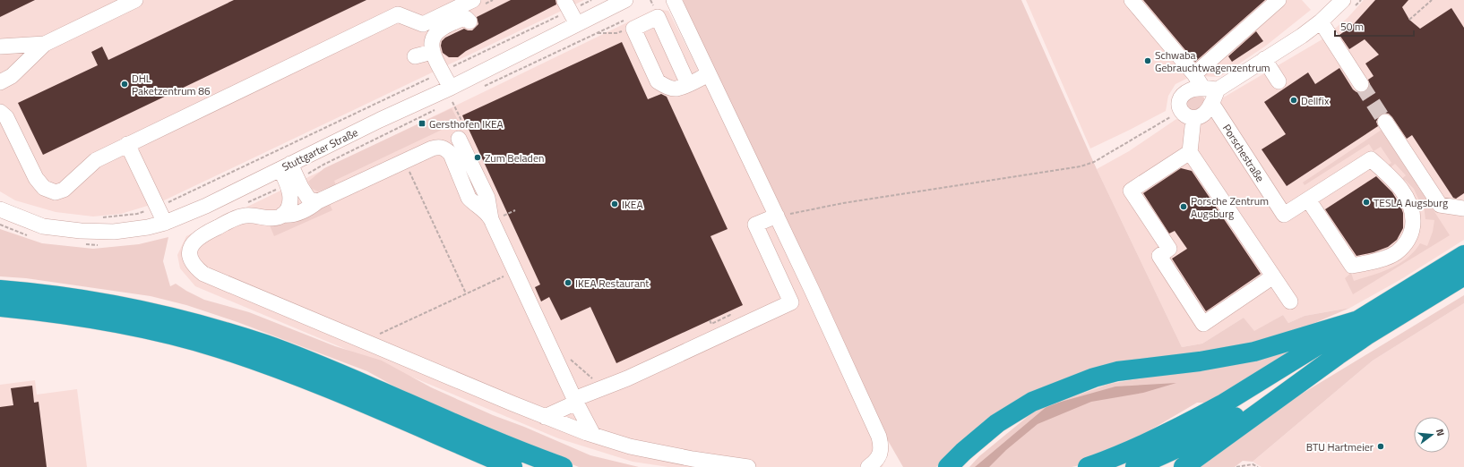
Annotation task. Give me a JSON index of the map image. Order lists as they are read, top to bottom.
{
  "streets": {
    "street": ["Stuttgarter Straße", "Porschestraße"]
  },
  "places": {
    "other": [
      "Schwaba Gebrauchtwagenzentrum",
      "DHL Paketzentrum 86",
      "Dellfix",
      "Zum Beladen",
      "TESLA Augsburg",
      "IKEA",
      "Porsche Zentrum Augsburg",
      "IKEA Restaurant",
      "BTU Hartmeier"
    ],
    "transit": ["Gersthofen IKEA"]
  },
  "scale_bar": "50 m",
  "north": "right"
}
